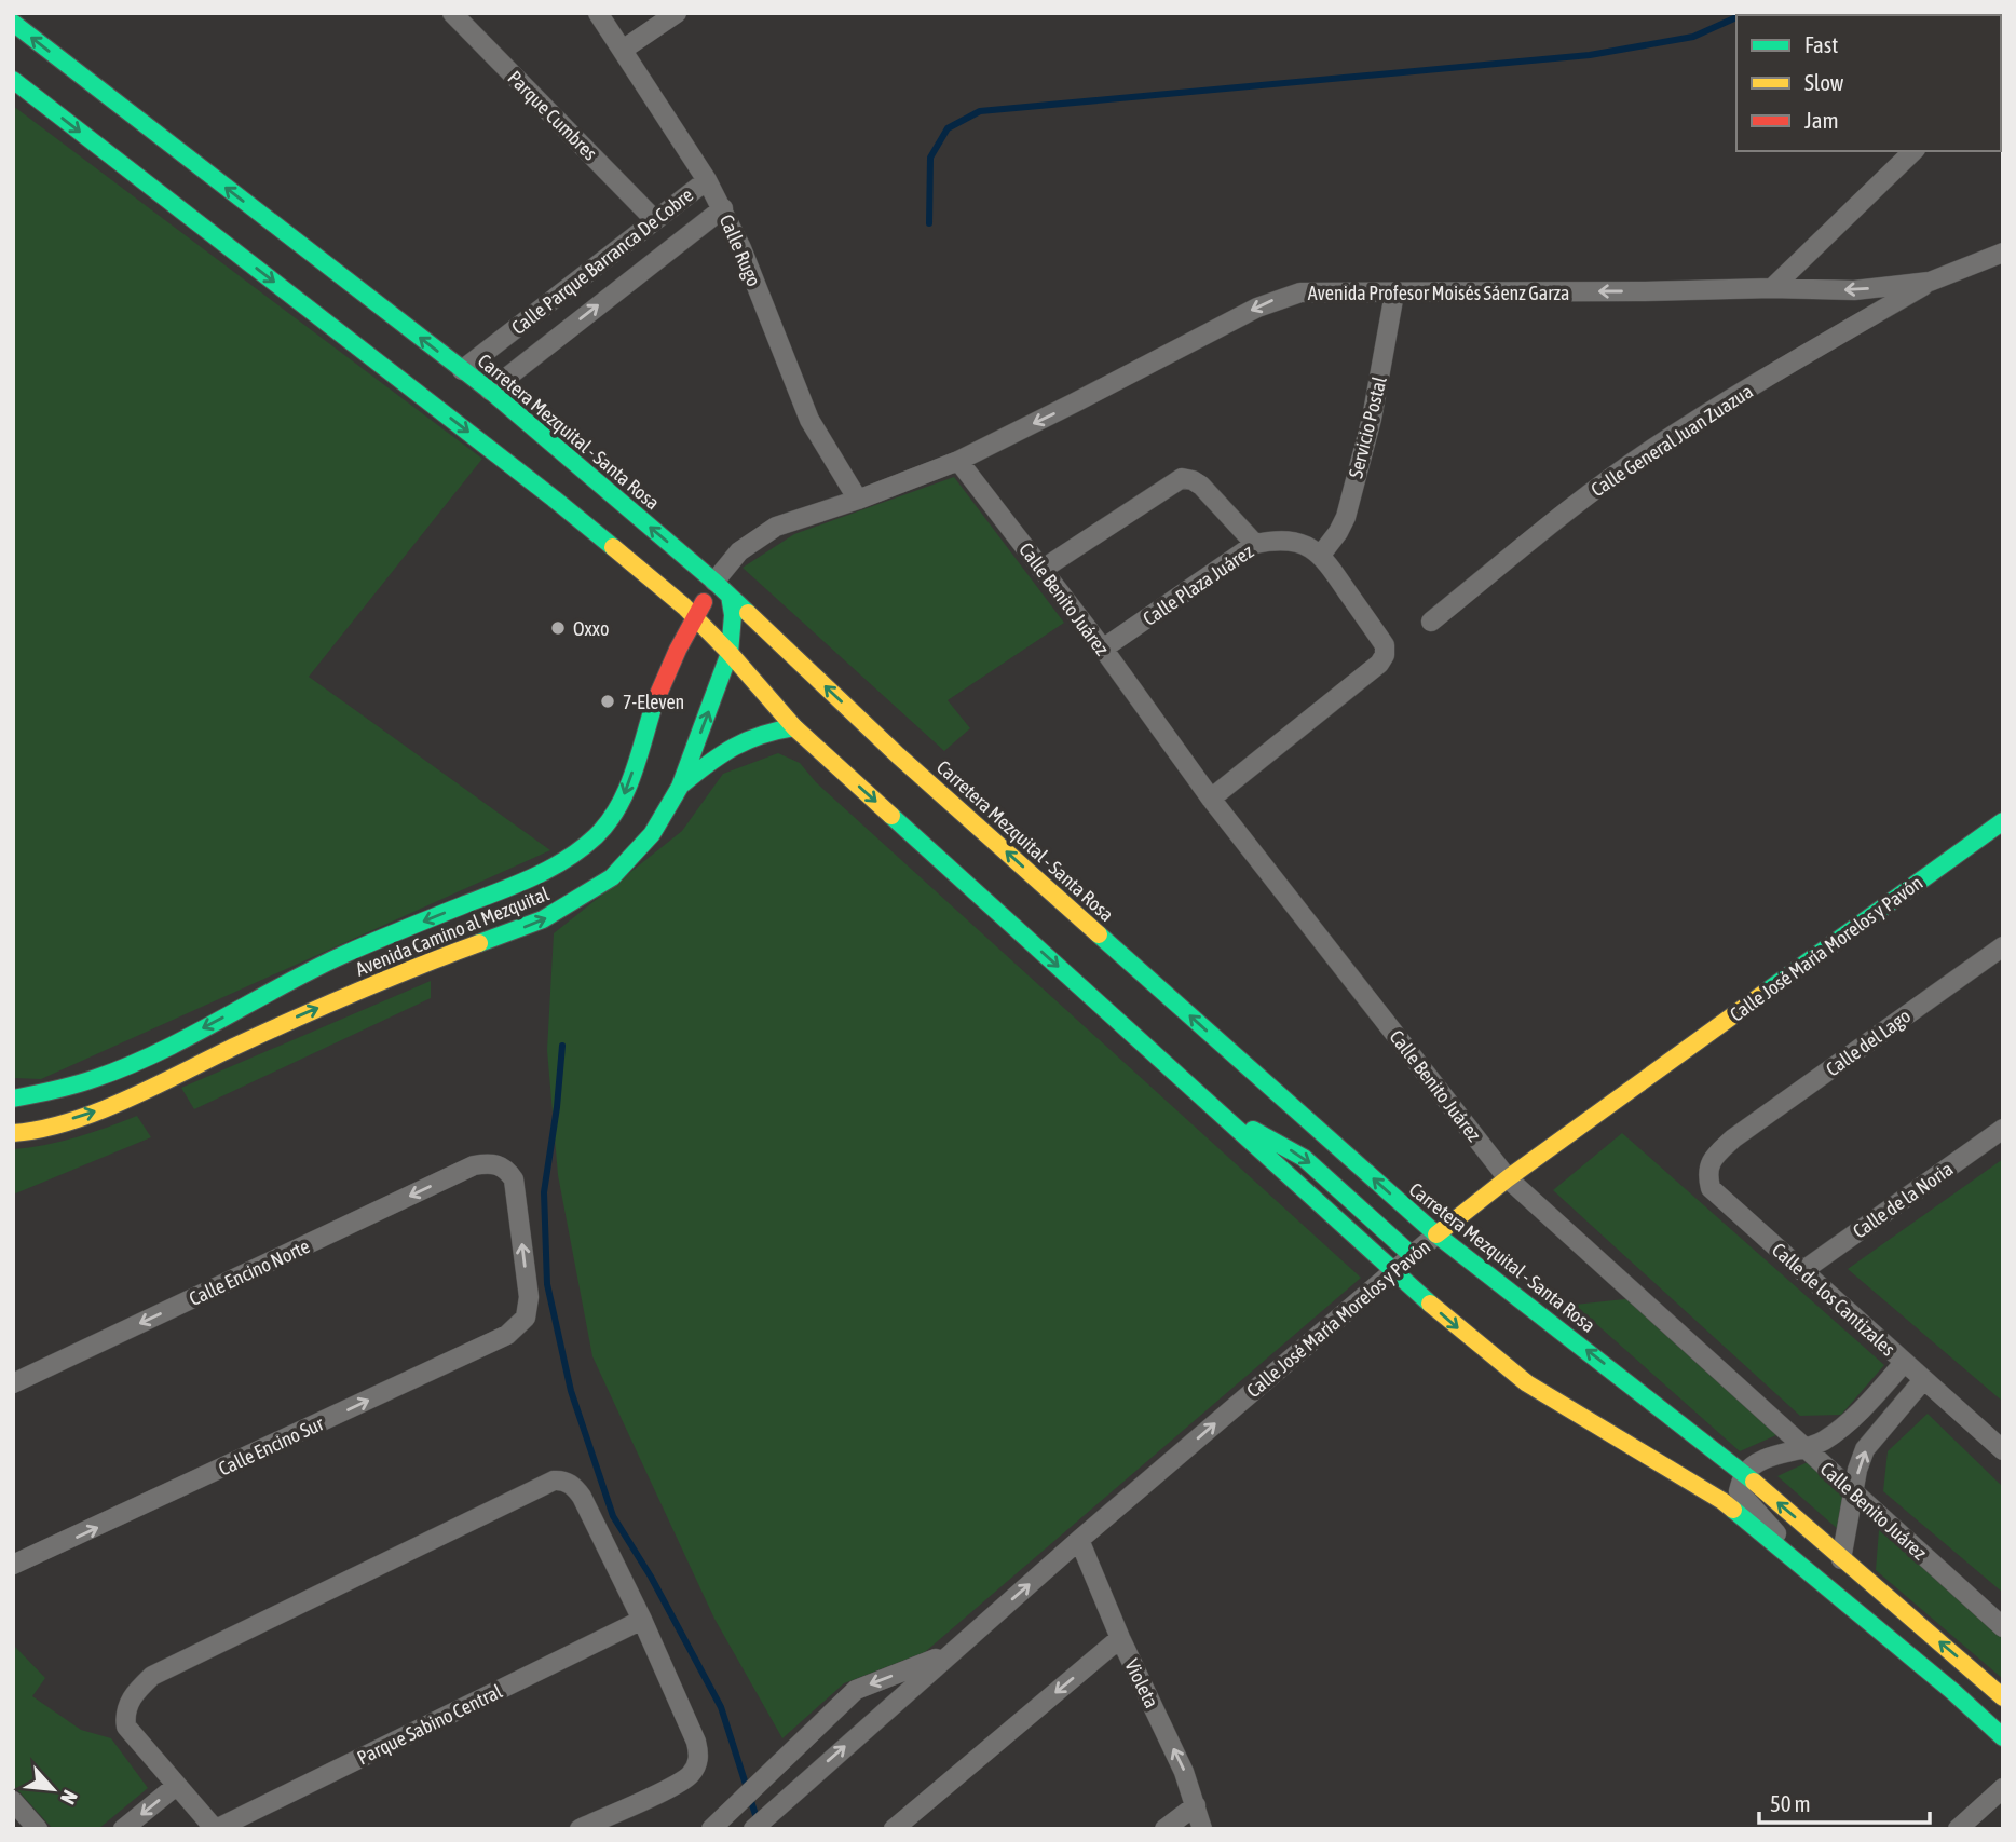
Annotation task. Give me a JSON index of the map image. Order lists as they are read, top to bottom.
{
  "streets": {
    "main road": ["Carretera Mezquital - Santa Rosa", "Avenida Camino al Mezquital", "Calle José María Morelos y Pavón"],
    "street": [
      "Parque Cumbres",
      "Calle Rugo",
      "Calle Parque Barranca De Cobre",
      "Avenida Profesor Moisés Sáenz Garza",
      "Servicio Postal",
      "Calle General Juan Zuazua",
      "Calle Plaza Juárez",
      "Calle Benito Juárez",
      "Calle del Lago",
      "Calle de la Noria",
      "Calle Encino Norte",
      "Calle de los Cantizales",
      "Calle Encino Sur",
      "Violeta",
      "Parque Sabino Central"
    ]
  },
  "crossings": [
    ["Parque Cumbres", "Calle Parque Barranca De Cobre"],
    ["Calle Rugo", "Calle Parque Barranca De Cobre"],
    ["Calle Rugo", "Avenida Profesor Moisés Sáenz Garza"],
    ["Calle Parque Barranca De Cobre", "Carretera Mezquital - Santa Rosa"],
    ["Avenida Profesor Moisés Sáenz Garza", "Servicio Postal"],
    ["Avenida Profesor Moisés Sáenz Garza", "Carretera Mezquital - Santa Rosa"],
    ["Avenida Profesor Moisés Sáenz Garza", "Calle General Juan Zuazua"],
    ["Avenida Profesor Moisés Sáenz Garza", "Calle Benito Juárez"],
    ["Avenida Profesor Moisés Sáenz Garza", "Avenida Camino al Mezquital"],
    ["Servicio Postal", "Calle Plaza Juárez"],
    ["Carretera Mezquital - Santa Rosa", "Avenida Camino al Mezquital"],
    ["Carretera Mezquital - Santa Rosa", "Calle José María Morelos y Pavón"],
    ["Calle Plaza Juárez", "Calle Benito Juárez"],
    ["Calle Benito Juárez", "Calle José María Morelos y Pavón"],
    ["Calle José María Morelos y Pavón", "Violeta"],
    ["Calle del Lago", "Calle de los Cantizales"],
    ["Calle de la Noria", "Calle de los Cantizales"],
    ["Calle Encino Norte", "Calle Encino Sur"]
  ],
  "one_way": [
    "Avenida Profesor Moisés Sáenz Garza",
    "Calle Encino Norte",
    "Calle Encino Sur",
    "Violeta"
  ],
  "places": ["Oxxo", "7-Eleven"],
  "legend": ["Fast", "Slow", "Jam"],
  "scale_bar": "50 m",
  "north": "bottom right"
}
